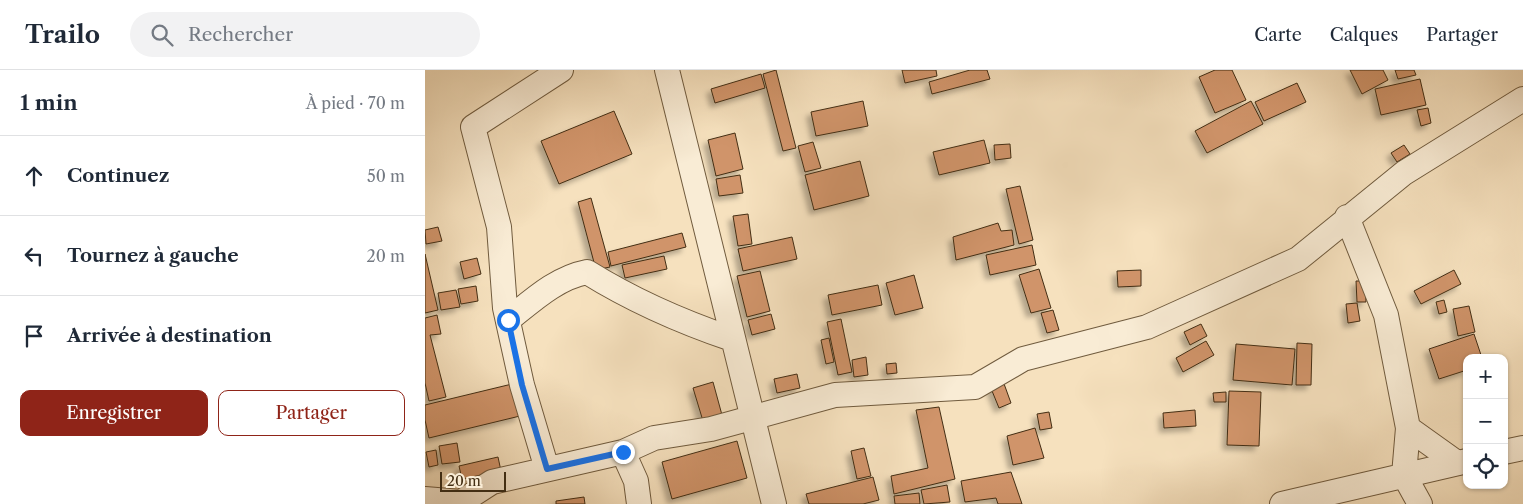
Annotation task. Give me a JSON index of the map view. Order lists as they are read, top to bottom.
{
  "scale_bar": "20 m",
  "page": {
    "header": "Trailo",
    "search": "Rechercher",
    "nav": ["Carte", "Calques", "Partager"],
    "heading": ["1 min", "À pied · 70 m"],
    "list": [
      ["Continuez", "50 m"],
      ["Tournez à gauche", "20 m"],
      "Arrivée à destination"
    ],
    "map_buttons": ["+", "−"],
    "buttons": ["Enregistrer", "Partager"],
    "scale": "20 m"
  }
}
